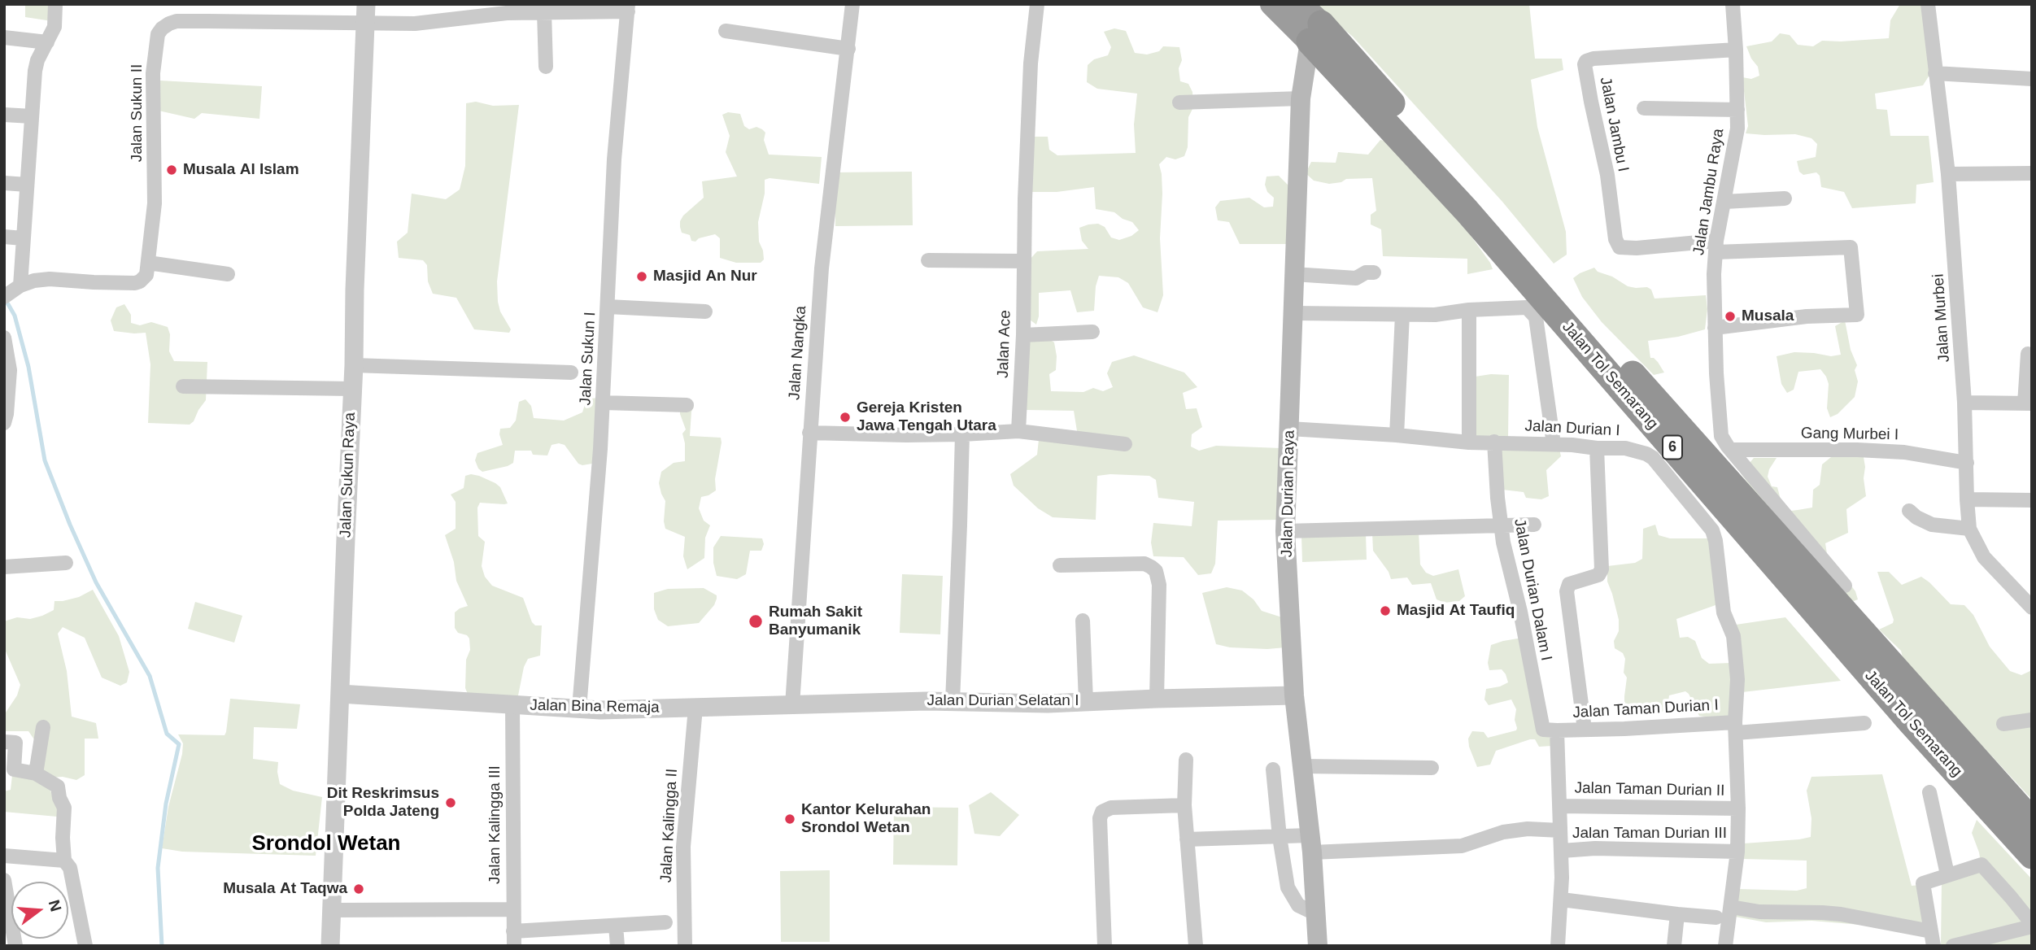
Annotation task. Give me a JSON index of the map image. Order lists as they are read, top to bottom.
{
  "streets": {
    "highway": ["Jalan Tol Semarang", "6"],
    "main road": ["Jalan Durian Raya"],
    "street": [
      "Jalan Sukun II",
      "Jalan Jambu I",
      "Jalan Jambu Raya",
      "Jalan Murbei",
      "Jalan Ace",
      "Jalan Nangka",
      "Jalan Sukun I",
      "Jalan Durian I",
      "Gang Murbei I",
      "Jalan Sukun Raya",
      "Jalan Durian Dalam I",
      "Jalan Durian Selatan I",
      "Jalan Bina Remaja",
      "Jalan Taman Durian I",
      "Jalan Taman Durian II",
      "Jalan Kalingga III",
      "Jalan Kalingga II",
      "Jalan Taman Durian III"
    ]
  },
  "crossings": [
    ["Jalan Sukun II", "Jalan Sukun I"],
    ["Jalan Sukun II", "Jalan Sukun Raya"],
    ["Jalan Jambu I", "Jalan Jambu Raya"],
    ["Jalan Jambu Raya", "Gang Murbei I"],
    ["Jalan Murbei", "Gang Murbei I"],
    ["Jalan Nangka", "Jalan Bina Remaja"],
    ["Jalan Sukun I", "Jalan Sukun Raya"],
    ["Jalan Sukun I", "Jalan Bina Remaja"],
    ["Jalan Tol Semarang", "Jalan Durian Raya"],
    ["Jalan Durian I", "Jalan Durian Raya"],
    ["Jalan Durian I", "Jalan Durian Dalam I"],
    ["Jalan Durian I", "Jalan Taman Durian I"],
    ["Jalan Sukun Raya", "Jalan Bina Remaja"],
    ["Jalan Durian Raya", "Jalan Durian Selatan I"],
    ["Jalan Durian Dalam I", "Jalan Taman Durian I"],
    ["Jalan Durian Selatan I", "Jalan Bina Remaja"],
    ["Jalan Bina Remaja", "Jalan Kalingga III"],
    ["Jalan Bina Remaja", "Jalan Kalingga II"]
  ],
  "districts": ["Srondol Wetan"],
  "places": [
    "Musala Al Islam",
    "Masjid An Nur",
    "Musala",
    "Gereja Kristen Jawa Tengah Utara",
    "Masjid At Taufiq",
    "Rumah Sakit Banyumanik",
    "Dit Reskrimsus Polda Jateng",
    "Kantor Kelurahan Srondol Wetan",
    "Musala At Taqwa"
  ],
  "north": "right"
}
